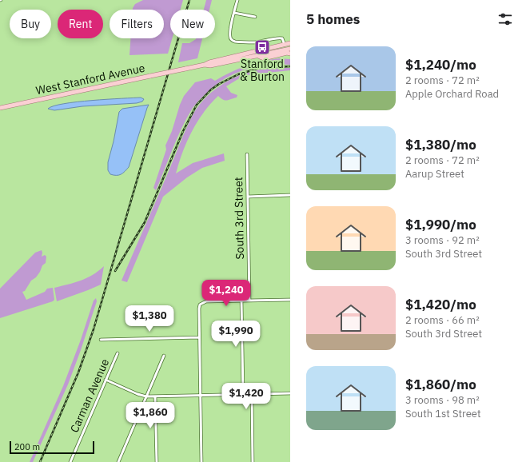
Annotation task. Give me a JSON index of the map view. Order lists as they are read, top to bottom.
{
  "streets": {
    "main road": ["West Stanford Avenue"],
    "street": ["South 3rd Street", "Carman Avenue"]
  },
  "places": {
    "bus stop": ["Stanford & Burton"]
  },
  "scale_bar": "200 m",
  "page": {
    "heading": "5 homes",
    "chip": [
      "Buy",
      "Rent",
      "Filters",
      "New"
    ],
    "list": [
      {
        "name": "$1,240/mo",
        "note": "2 rooms · 72 m² · Apple Orchard Road"
      },
      {
        "name": "$1,380/mo",
        "note": "2 rooms · 72 m² · Aarup Street"
      },
      {
        "name": "$1,990/mo",
        "note": "3 rooms · 92 m² · South 3rd Street"
      },
      {
        "name": "$1,420/mo",
        "note": "2 rooms · 66 m² · South 3rd Street"
      },
      {
        "name": "$1,860/mo",
        "note": "3 rooms · 98 m² · South 1st Street"
      }
    ],
    "price": [
      "$1,240",
      "$1,380",
      "$1,990",
      "$1,420",
      "$1,860"
    ],
    "scale": "200 m"
  }
}
